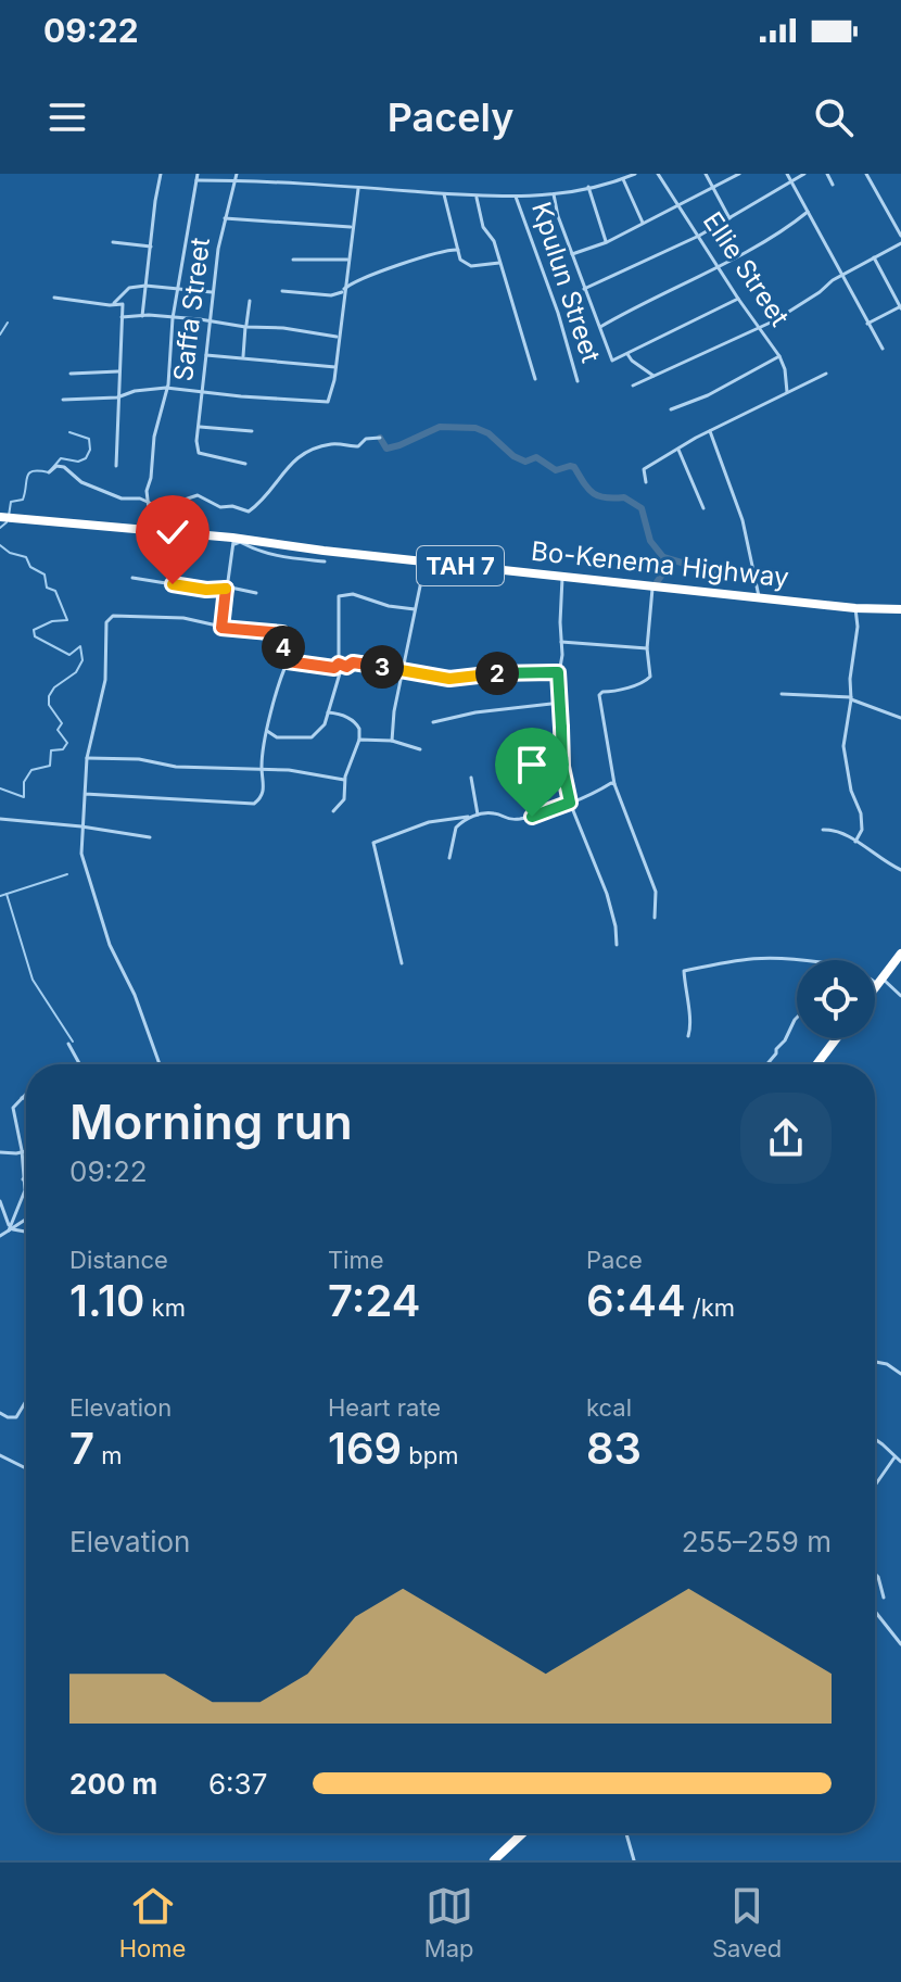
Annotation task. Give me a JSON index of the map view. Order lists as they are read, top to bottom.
{
  "streets": {
    "highway": ["Bo-Kenema Highway", "TAH 7"],
    "street": ["Ellie Street", "Kpulun Street", "Saffa Street"]
  },
  "page": {
    "status": "09:22",
    "header": "Pacely",
    "pins": ["4", "3", "2"],
    "heading": ["Morning run", "09:22"],
    "stats": [
      ["Distance", "1.10 km"],
      ["Time", "7:24"],
      ["Pace", "6:44 /km"],
      ["Elevation", "7 m"],
      ["Heart rate", "169 bpm"],
      ["kcal", "83"]
    ],
    "chart": ["Elevation", "255–259 m"],
    "list": [
      {
        "name": "200 m",
        "note": "6:37"
      }
    ],
    "tabs": ["Home", "Map", "Saved"]
  }
}
